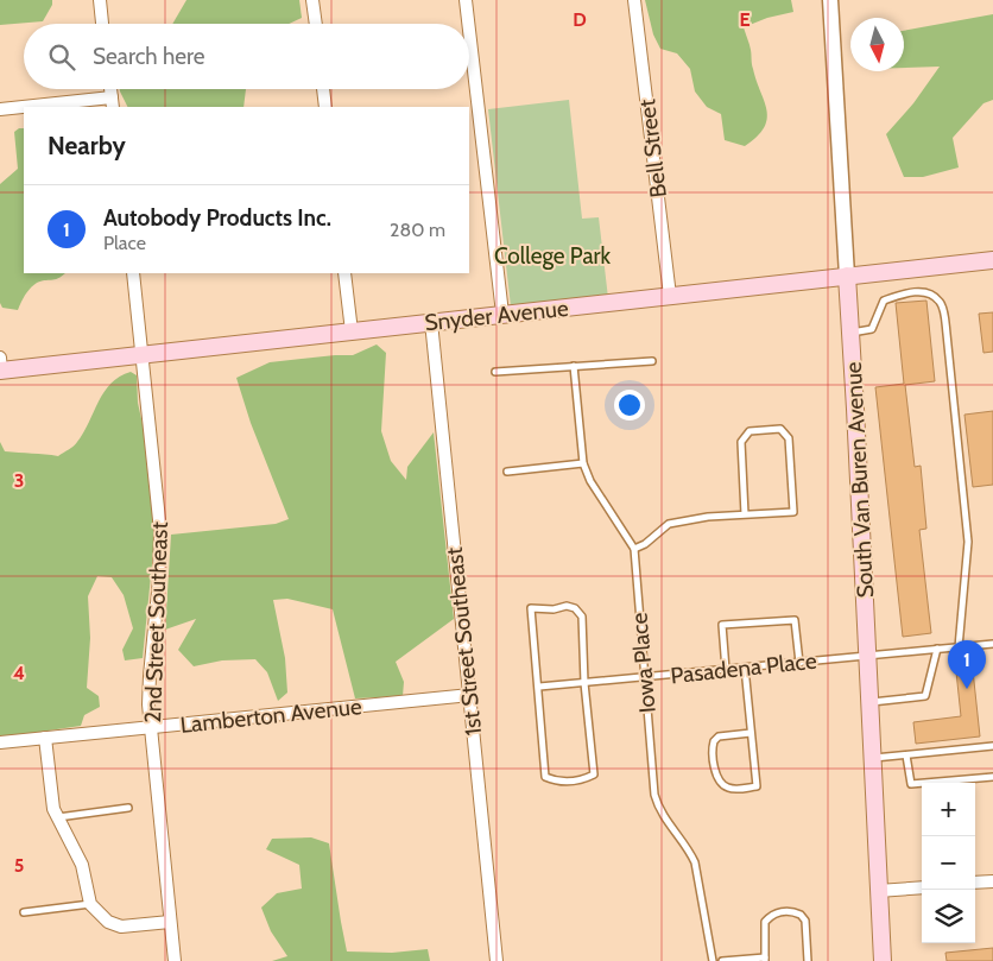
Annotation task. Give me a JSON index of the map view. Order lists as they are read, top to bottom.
{
  "streets": {
    "main road": ["Snyder Avenue", "South Van Buren Avenue"],
    "street": [
      "Bell Street",
      "2nd Street Southeast",
      "1st Street Southeast",
      "Lamberton Avenue"
    ],
    "lane": ["Iowa Place", "Pasadena Place"]
  },
  "crossings": [
    ["Bell Street", "Snyder Avenue"],
    ["Snyder Avenue", "South Van Buren Avenue"],
    ["Snyder Avenue", "2nd Street Southeast"],
    ["Snyder Avenue", "1st Street Southeast"],
    ["South Van Buren Avenue", "Pasadena Place"],
    ["2nd Street Southeast", "Lamberton Avenue"],
    ["1st Street Southeast", "Lamberton Avenue"],
    ["Iowa Place", "Pasadena Place"]
  ],
  "parks": ["College Park"],
  "north": "bottom",
  "page": {
    "search": "Search here",
    "heading": "Nearby",
    "list": [
      {
        "mark": "1",
        "name": "Autobody Products Inc.",
        "note": "Place",
        "value": "280 m"
      }
    ],
    "pins": "1",
    "map_buttons": ["+", "−"]
  },
  "grid": {
    "columns": ["D", "E"],
    "rows": ["3", "4", "5"]
  }
}
